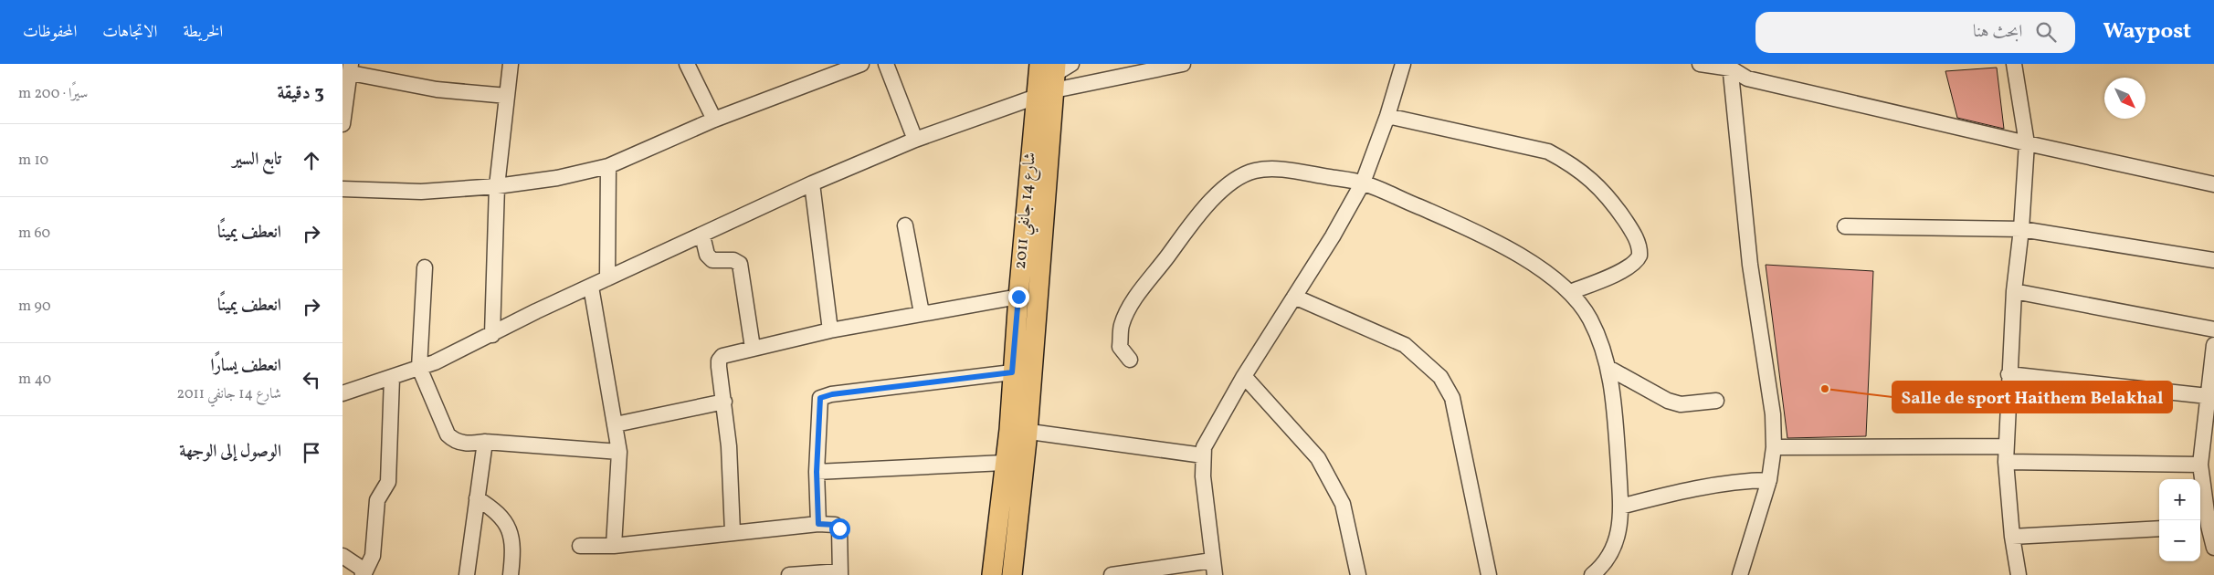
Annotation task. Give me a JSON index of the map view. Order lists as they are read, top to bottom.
{
  "streets": {
    "main road": ["شارع 14 جانفي 2011"]
  },
  "places": ["Salle de sport Haithem Belakhal"],
  "north": "bottom right",
  "page": {
    "header": "Waypost",
    "search": "ابحث هنا",
    "nav": ["الخريطة", "الاتجاهات", "المحفوظات"],
    "heading": ["3 دقيقة", "سيرًا · 200 m"],
    "list": [
      ["تابع السير", "10 m"],
      ["انعطف يمينًا", "60 m"],
      ["انعطف يمينًا", "90 m"],
      ["انعطف يسارًا", "شارع 14 جانفي 2011", "40 m"],
      "الوصول إلى الوجهة"
    ],
    "map_buttons": ["+", "−"]
  }
}
